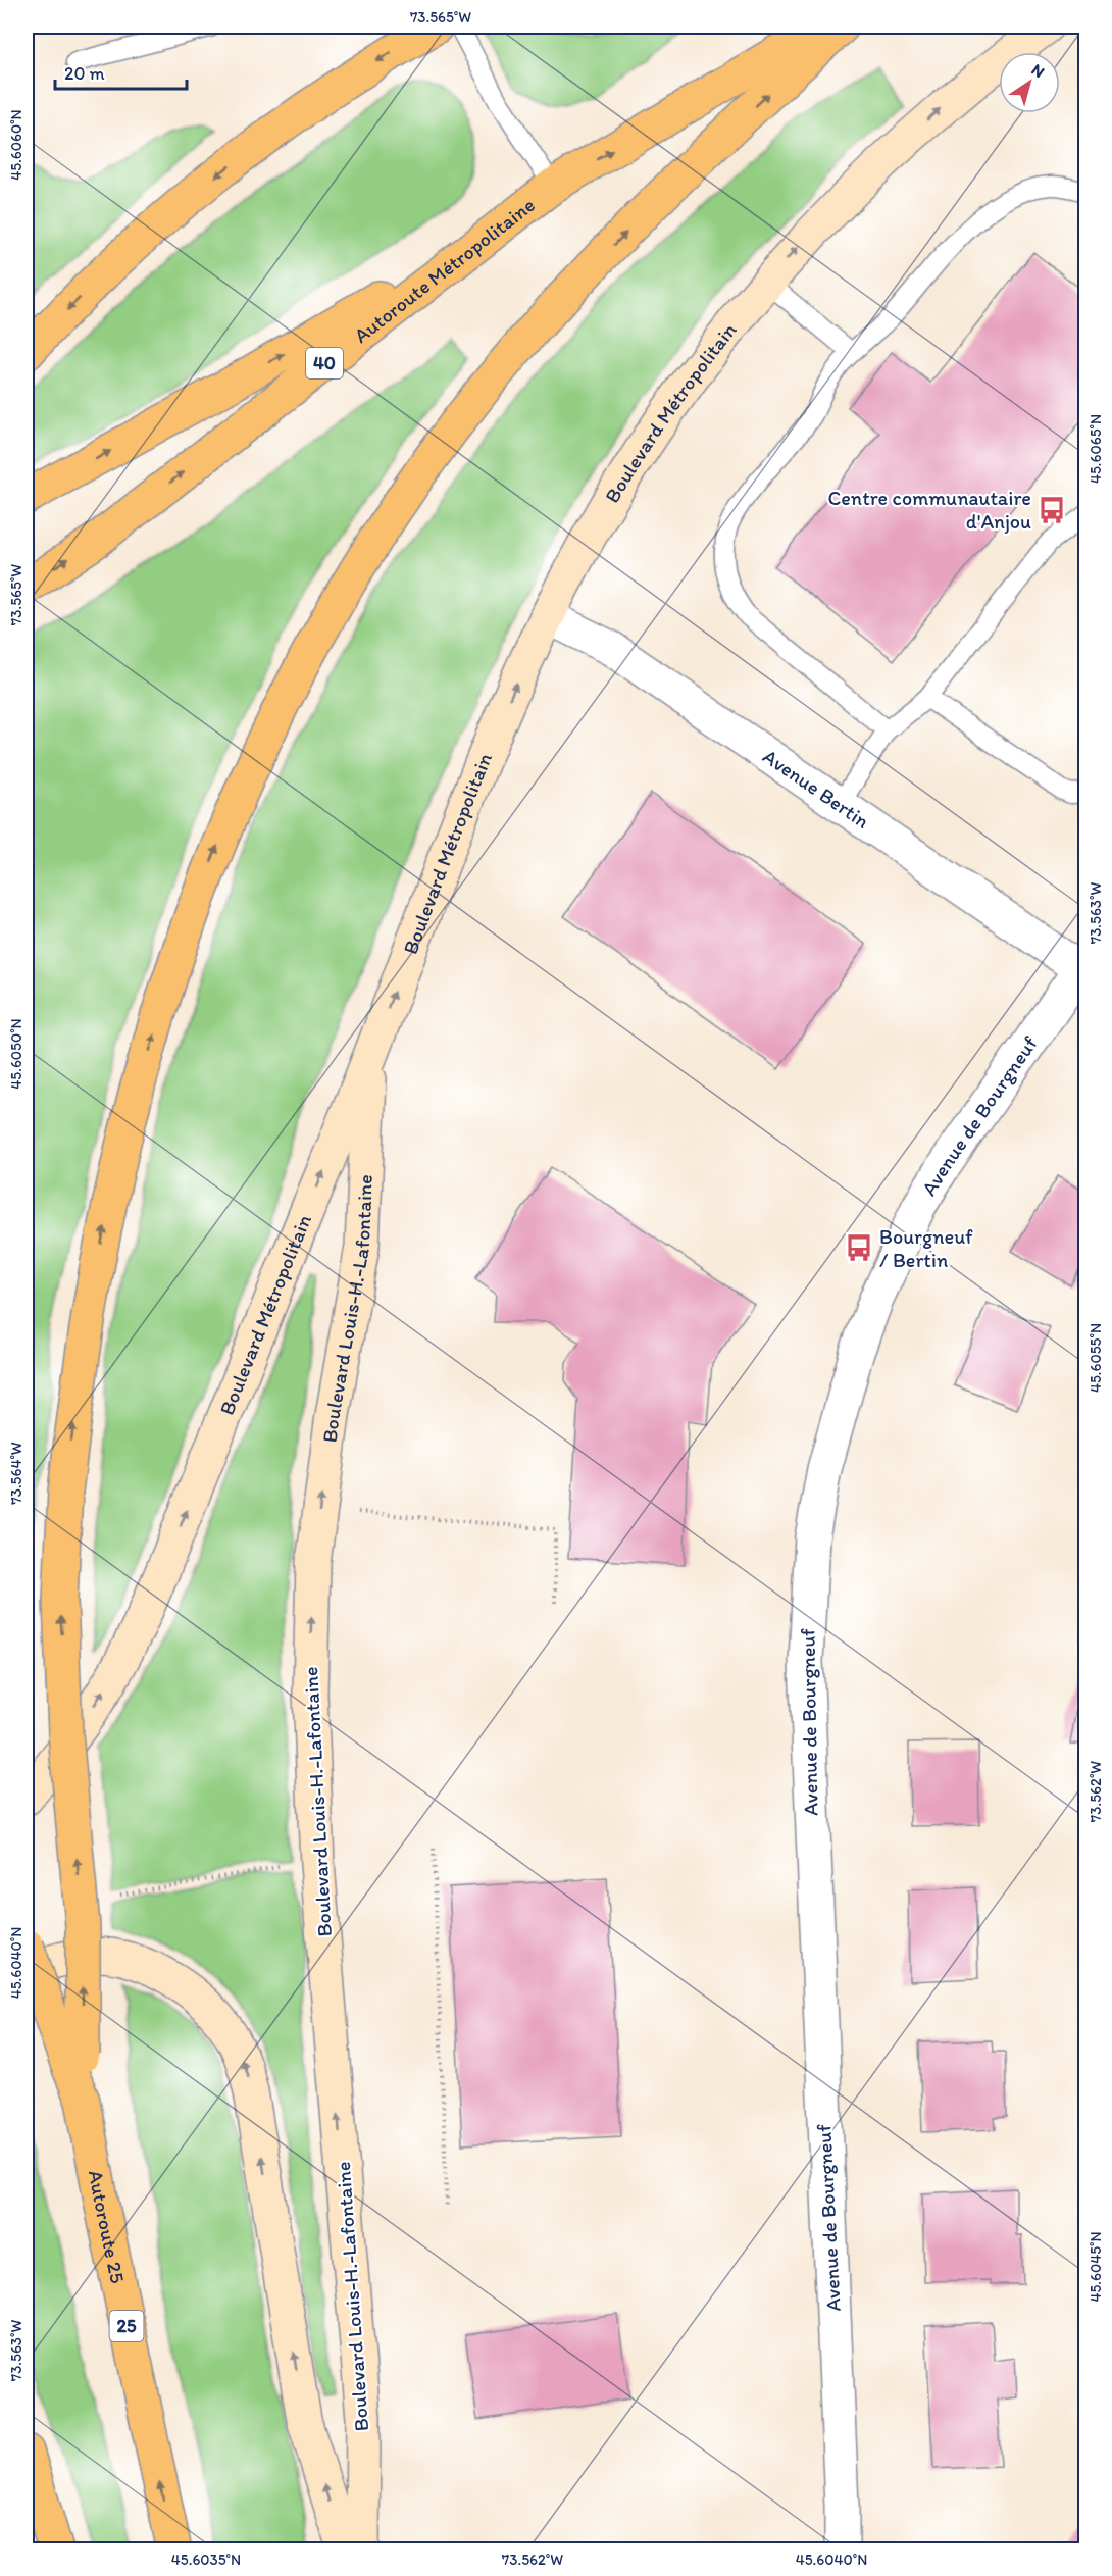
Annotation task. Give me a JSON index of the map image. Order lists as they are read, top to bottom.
{
  "streets": {
    "highway": [
      "Autoroute Métropolitaine",
      "40",
      "Autoroute 25",
      "25"
    ],
    "main road": ["Boulevard Métropolitain", "Boulevard Louis-H.-Lafontaine"],
    "street": ["Avenue Bertin", "Avenue de Bourgneuf"]
  },
  "crossings": [
    ["Boulevard Métropolitain", "Avenue Bertin"],
    ["Boulevard Métropolitain", "Boulevard Louis-H.-Lafontaine"],
    ["Avenue Bertin", "Avenue de Bourgneuf"]
  ],
  "one_way": ["Boulevard Métropolitain", "Boulevard Louis-H.-Lafontaine", "Autoroute 25"],
  "places": {
    "bus stop": ["Centre communautaire d'Anjou", "Bourgneuf / Bertin"]
  },
  "scale_bar": "20 m",
  "north": "top right",
  "coordinates": [
    "73.565°W",
    "45.6060°N",
    "45.6065°N",
    "73.563°W",
    "45.6050°N",
    "45.6055°N",
    "73.564°W",
    "73.562°W",
    "45.6040°N",
    "45.6045°N",
    "45.6035°N"
  ]
}
